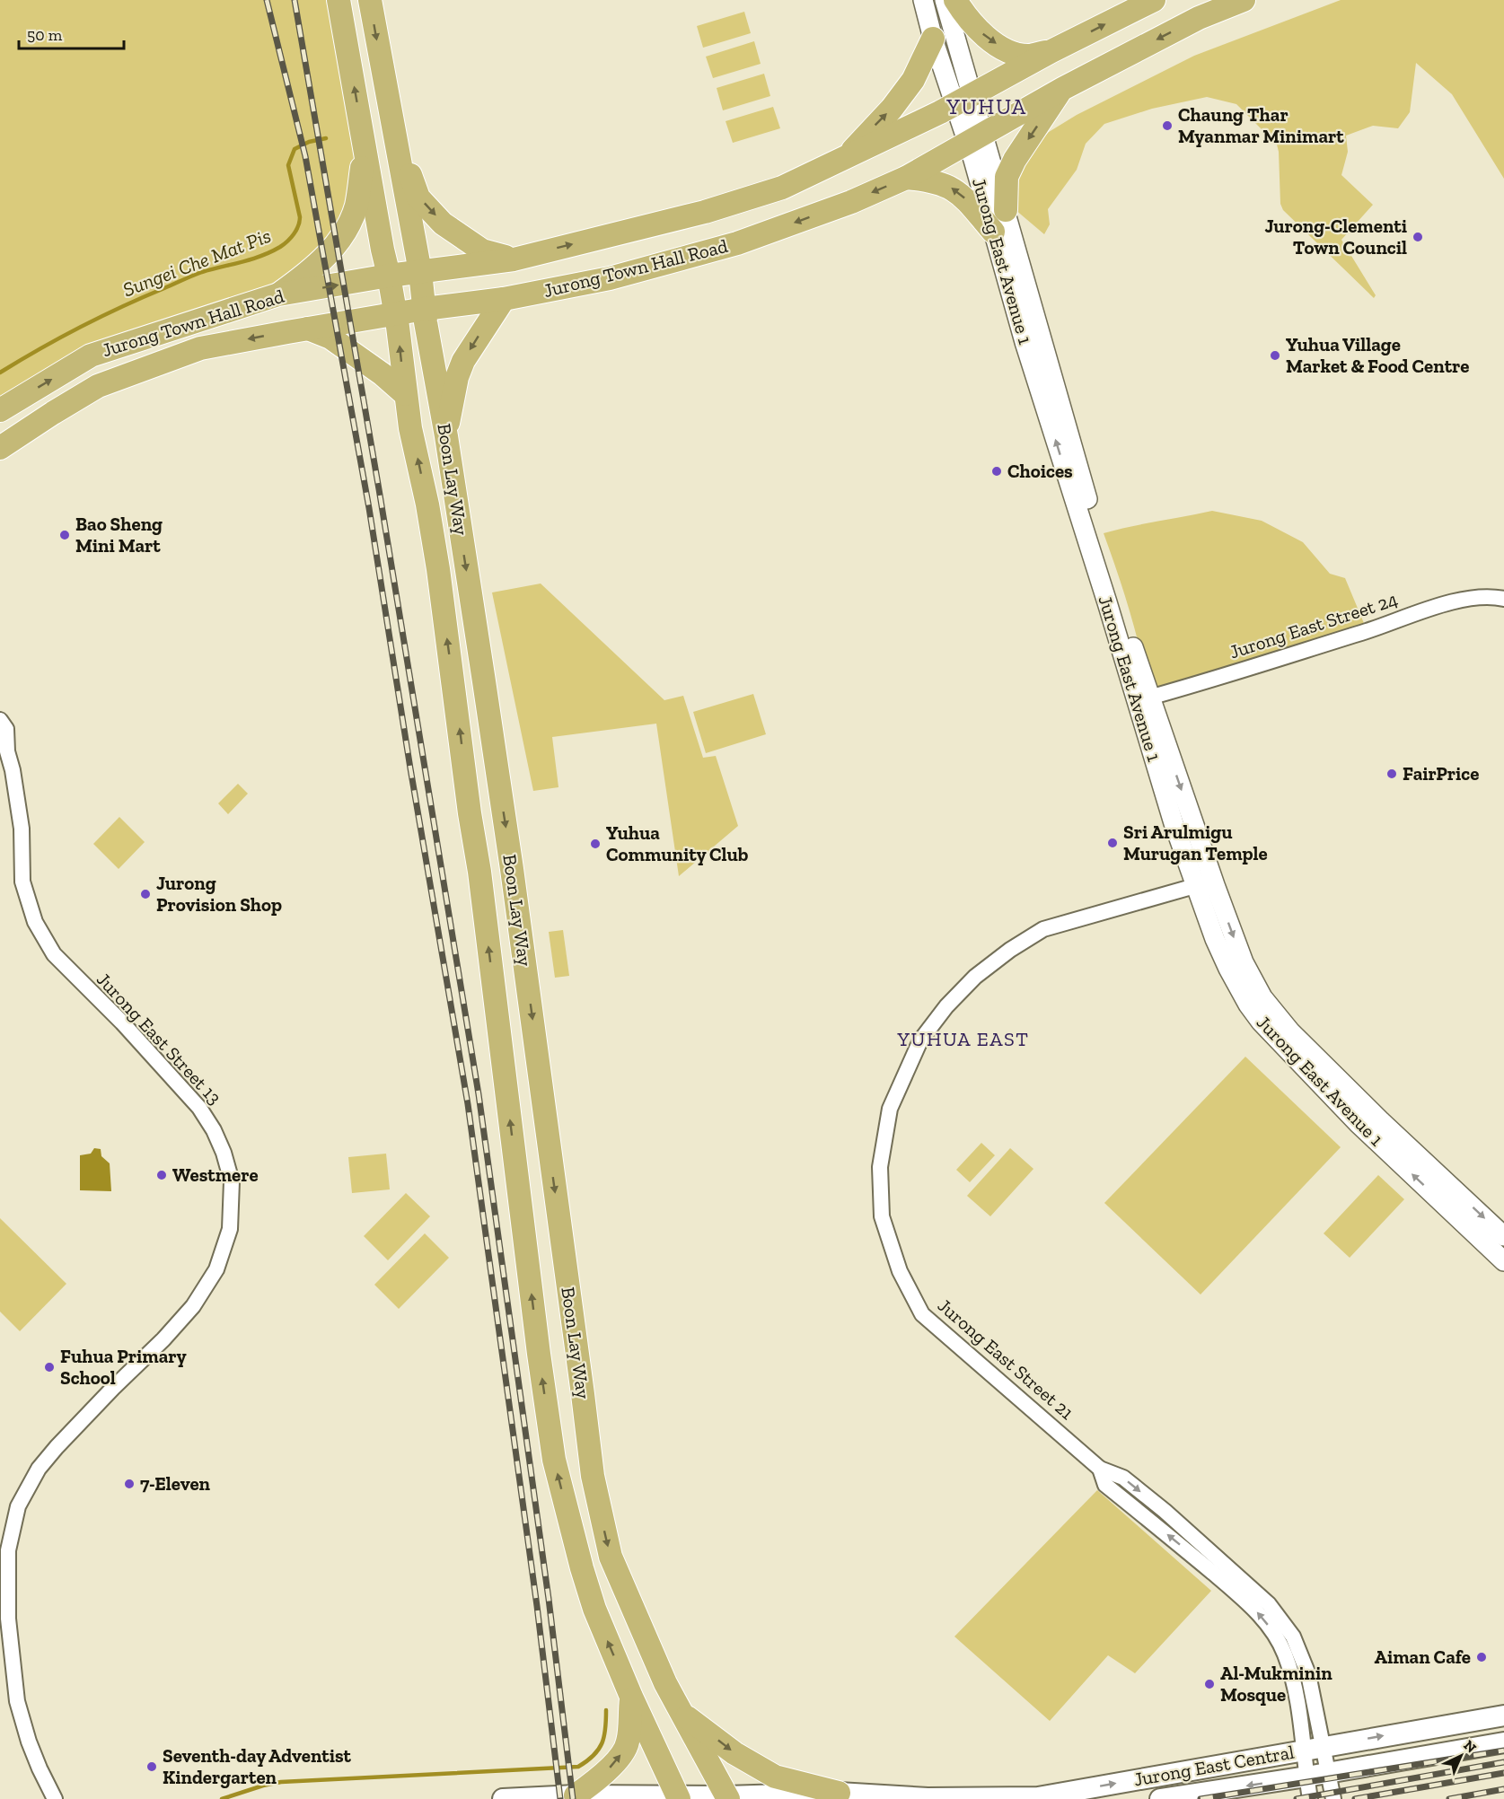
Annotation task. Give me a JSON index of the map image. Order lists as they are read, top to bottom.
{
  "streets": {
    "main road": ["Jurong Town Hall Road", "Boon Lay Way", "Jurong East Central"],
    "street": [
      "Jurong East Avenue 1",
      "Jurong East Street 24",
      "Jurong East Street 13",
      "Jurong East Street 21"
    ]
  },
  "crossings": [
    ["Jurong East Avenue 1", "Jurong Town Hall Road"],
    ["Jurong East Avenue 1", "Jurong East Street 24"],
    ["Jurong East Avenue 1", "Jurong East Street 21"],
    ["Jurong Town Hall Road", "Boon Lay Way"],
    ["Boon Lay Way", "Jurong East Central"],
    ["Jurong East Street 21", "Jurong East Central"]
  ],
  "districts": ["YUHUA", "YUHUA EAST"],
  "water": ["Sungei Che Mat Pis"],
  "places": [
    "Chaung Thar Myanmar Minimart",
    "Jurong-Clementi Town Council",
    "Yuhua Village Market & Food Centre",
    "Choices",
    "Bao Sheng Mini Mart",
    "FairPrice",
    "Sri Arulmigu Murugan Temple",
    "Yuhua Community Club",
    "Jurong Provision Shop",
    "Westmere",
    "Fuhua Primary School",
    "7-Eleven",
    "Aiman Cafe",
    "Al-Mukminin Mosque",
    "Seventh-day Adventist Kindergarten"
  ],
  "scale_bar": "50 m",
  "north": "top right"
}
